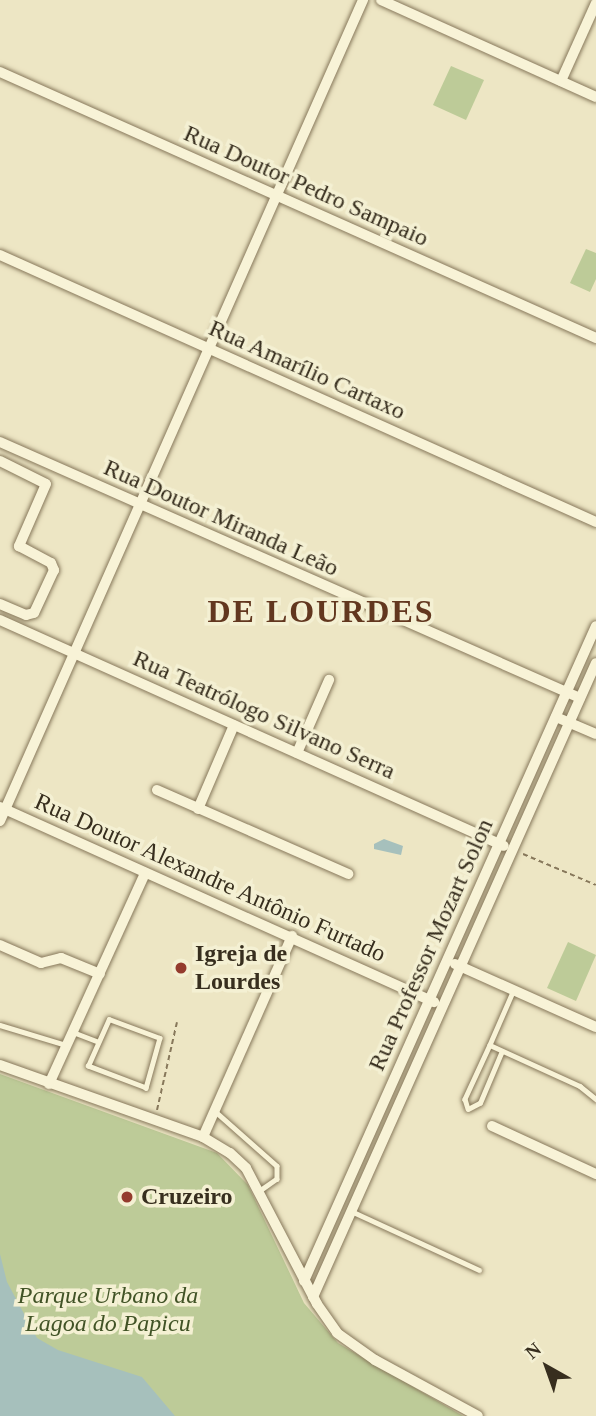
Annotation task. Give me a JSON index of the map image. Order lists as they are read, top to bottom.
{
  "streets": {
    "street": [
      "Rua Doutor Pedro Sampaio",
      "Rua Amarílio Cartaxo",
      "Rua Doutor Miranda Leão",
      "Rua Teatrólogo Silvano Serra",
      "Rua Doutor Alexandre Antônio Furtado",
      "Rua Professor Mozart Solon"
    ]
  },
  "crossings": [
    ["Rua Doutor Miranda Leão", "Rua Professor Mozart Solon"],
    ["Rua Teatrólogo Silvano Serra", "Rua Professor Mozart Solon"],
    ["Rua Doutor Alexandre Antônio Furtado", "Rua Professor Mozart Solon"]
  ],
  "districts": ["DE LOURDES"],
  "parks": ["Parque Urbano da Lagoa do Papicu"],
  "places": ["Igreja de Lourdes", "Cruzeiro"],
  "north": "top left"
}
